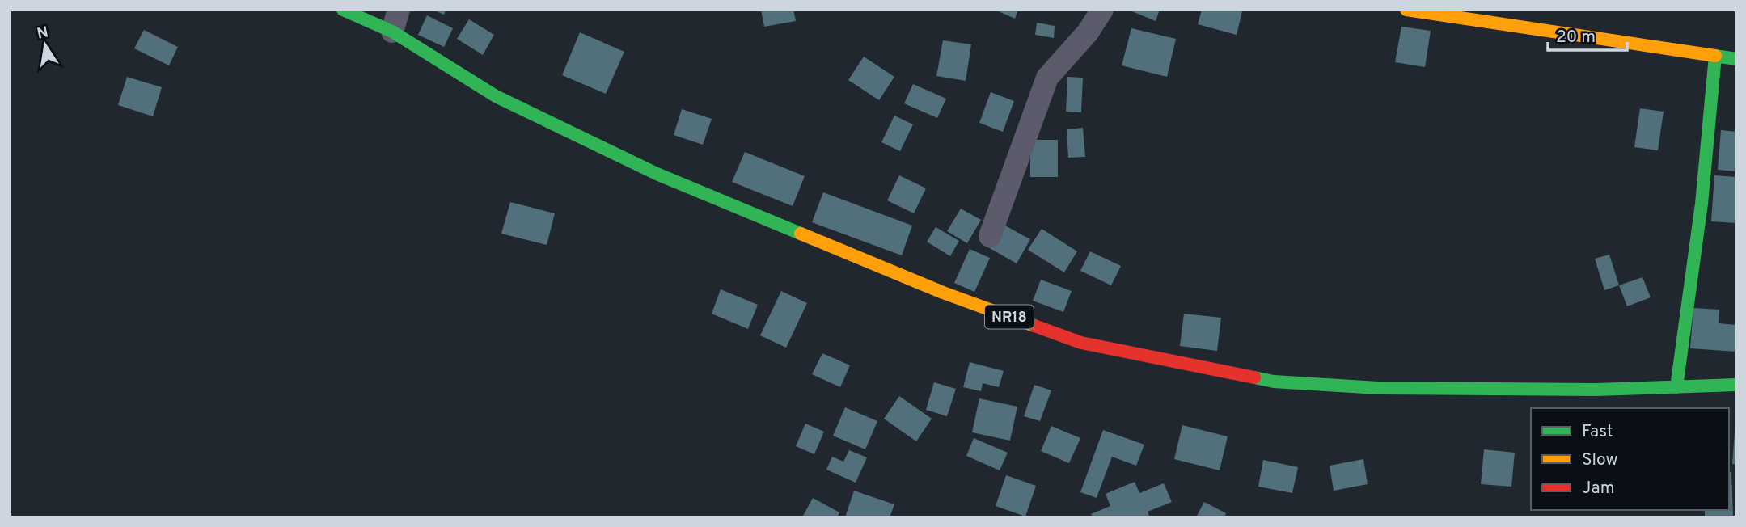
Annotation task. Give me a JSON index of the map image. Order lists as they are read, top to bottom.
{
  "streets": {
    "main road": ["NR18"]
  },
  "legend": ["Fast", "Slow", "Jam"],
  "scale_bar": "20 m",
  "north": "top"
}
